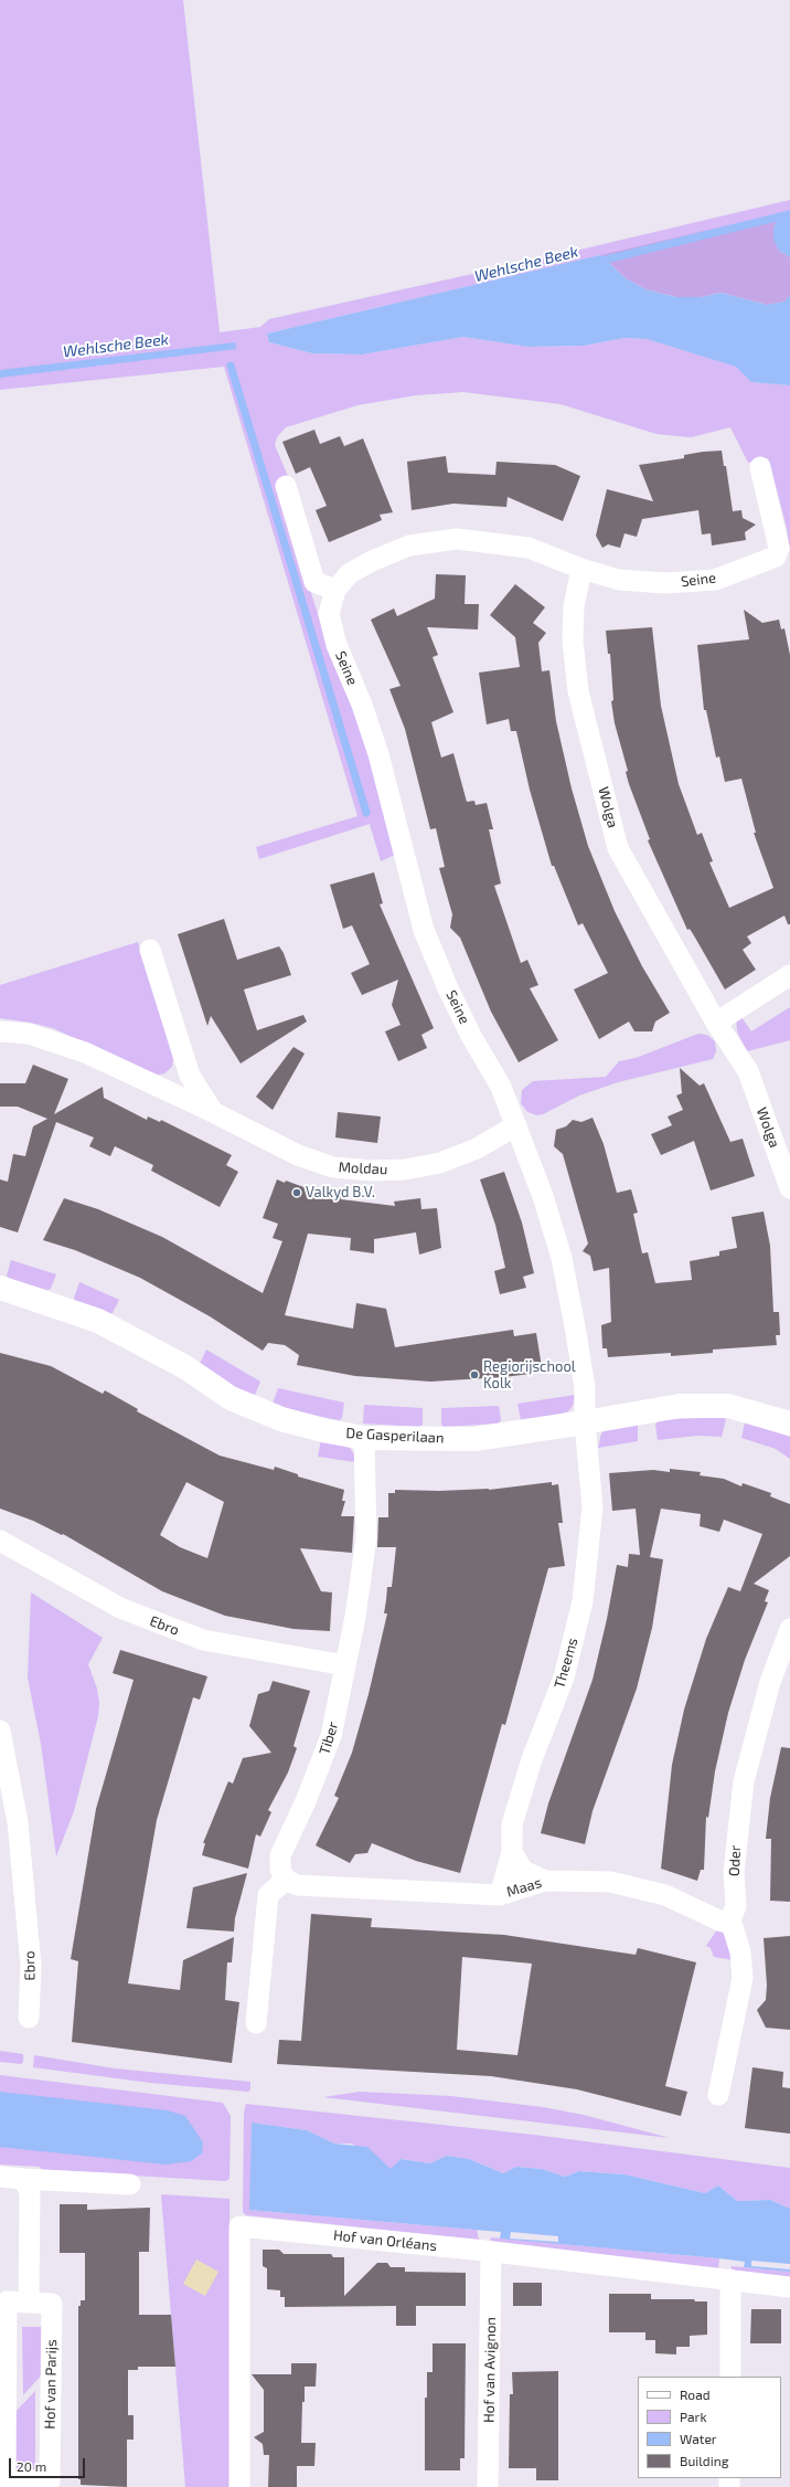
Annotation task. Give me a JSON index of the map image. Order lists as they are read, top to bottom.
{
  "streets": {
    "street": [
      "Seine",
      "Wolga",
      "Moldau",
      "De Gasperilaan",
      "Ebro",
      "Theems",
      "Tiber",
      "Oder",
      "Maas",
      "Hof van Orléans",
      "Hof van Avignon",
      "Hof van Parijs"
    ]
  },
  "crossings": [
    ["Seine", "Wolga"],
    ["Seine", "Moldau"],
    ["Seine", "De Gasperilaan"],
    ["Seine", "Theems"],
    ["De Gasperilaan", "Theems"],
    ["De Gasperilaan", "Tiber"],
    ["Ebro", "Tiber"],
    ["Theems", "Maas"],
    ["Tiber", "Maas"],
    ["Oder", "Maas"],
    ["Hof van Orléans", "Hof van Avignon"]
  ],
  "water": ["Wehlsche Beek"],
  "places": ["Valkyd B.V.", "Regiorijschool Kolk"],
  "legend": [
    "Road",
    "Park",
    "Water",
    "Building"
  ],
  "scale_bar": "20 m"
}
